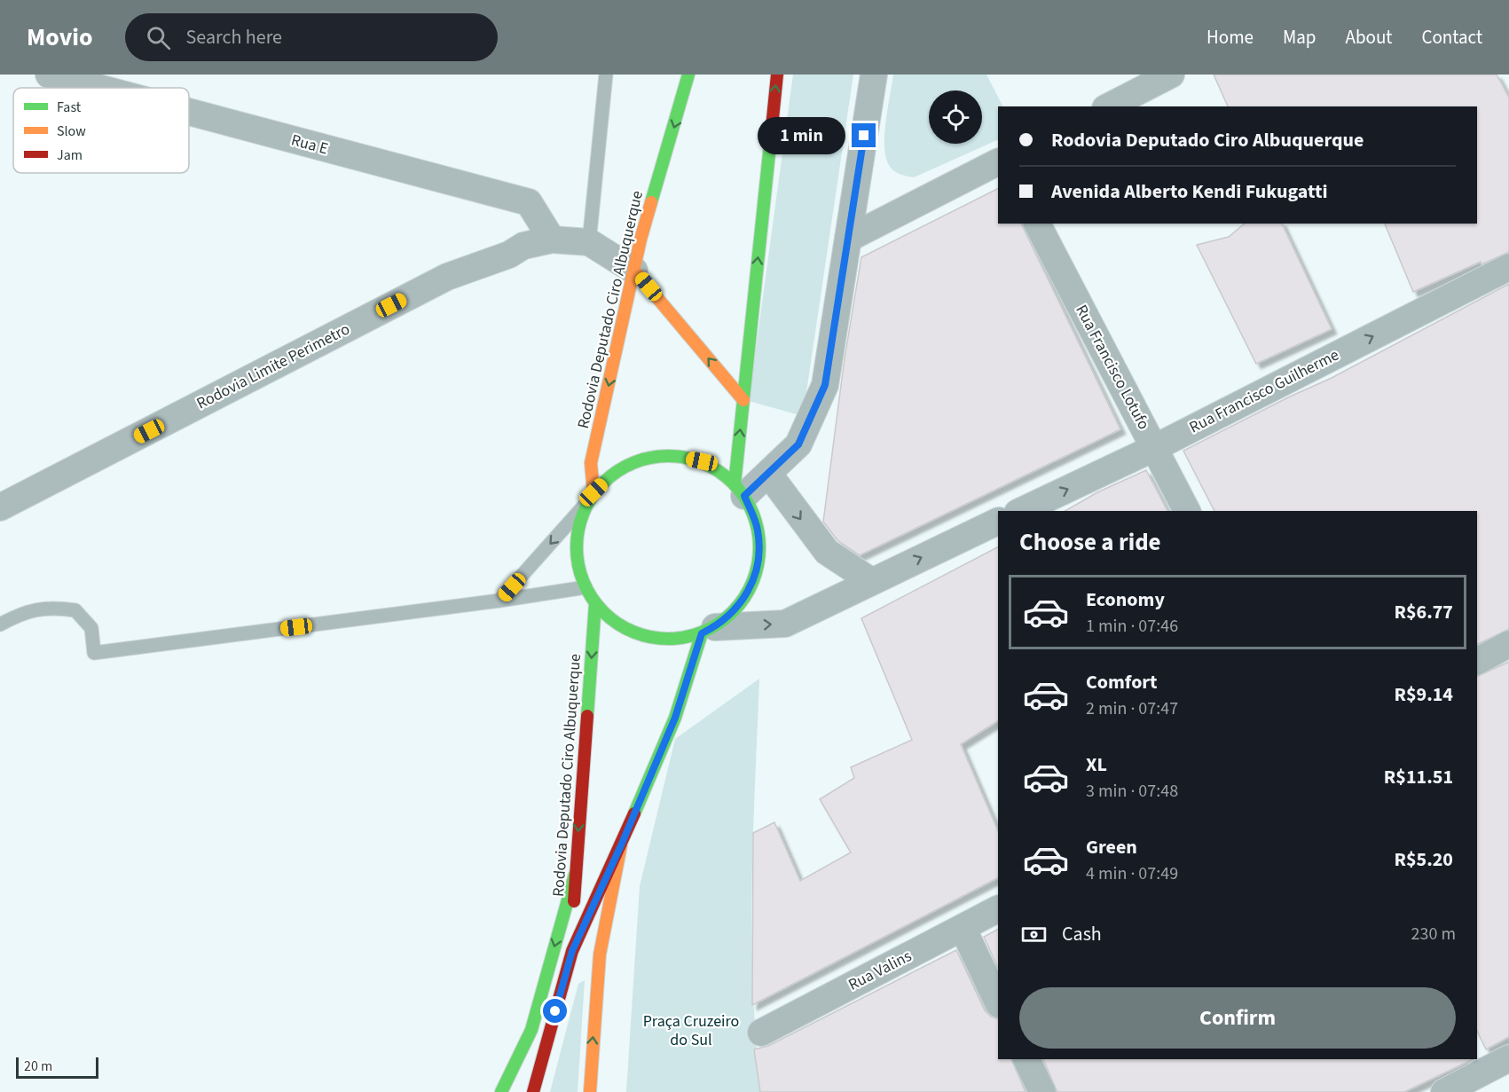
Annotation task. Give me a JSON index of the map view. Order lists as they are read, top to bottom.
{
  "streets": {
    "main road": ["Rodovia Deputado Ciro Albuquerque"],
    "street": [
      "Rua E",
      "Rodovia Limite Perimetro",
      "Rua Francisco Lotufo",
      "Rua Francisco Guilherme",
      "Rua Valins"
    ]
  },
  "crossings": [
    ["Rua E", "Rodovia Limite Perimetro"],
    ["Rua Francisco Lotufo", "Rua Francisco Guilherme"]
  ],
  "one_way": ["Rua Francisco Guilherme"],
  "parks": ["Praça Cruzeiro do Sul"],
  "legend": ["Fast", "Slow", "Jam"],
  "scale_bar": "20 m",
  "page": {
    "header": "Movio",
    "search": "Search here",
    "nav": [
      "Home",
      "Map",
      "About",
      "Contact"
    ],
    "banner": ["Rodovia Deputado Ciro Albuquerque", "Avenida Alberto Kendi Fukugatti"],
    "bubble": "1 min",
    "heading": "Choose a ride",
    "list": [
      {
        "name": "Economy",
        "note": "1 min · 07:46",
        "value": "R$6.77"
      },
      {
        "name": "Comfort",
        "note": "2 min · 07:47",
        "value": "R$9.14"
      },
      {
        "name": "XL",
        "note": "3 min · 07:48",
        "value": "R$11.51"
      },
      {
        "name": "Green",
        "note": "4 min · 07:49",
        "value": "R$5.20"
      }
    ],
    "pay": ["Cash", "230 m"],
    "buttons": "Confirm",
    "scale": "20 m"
  }
}
